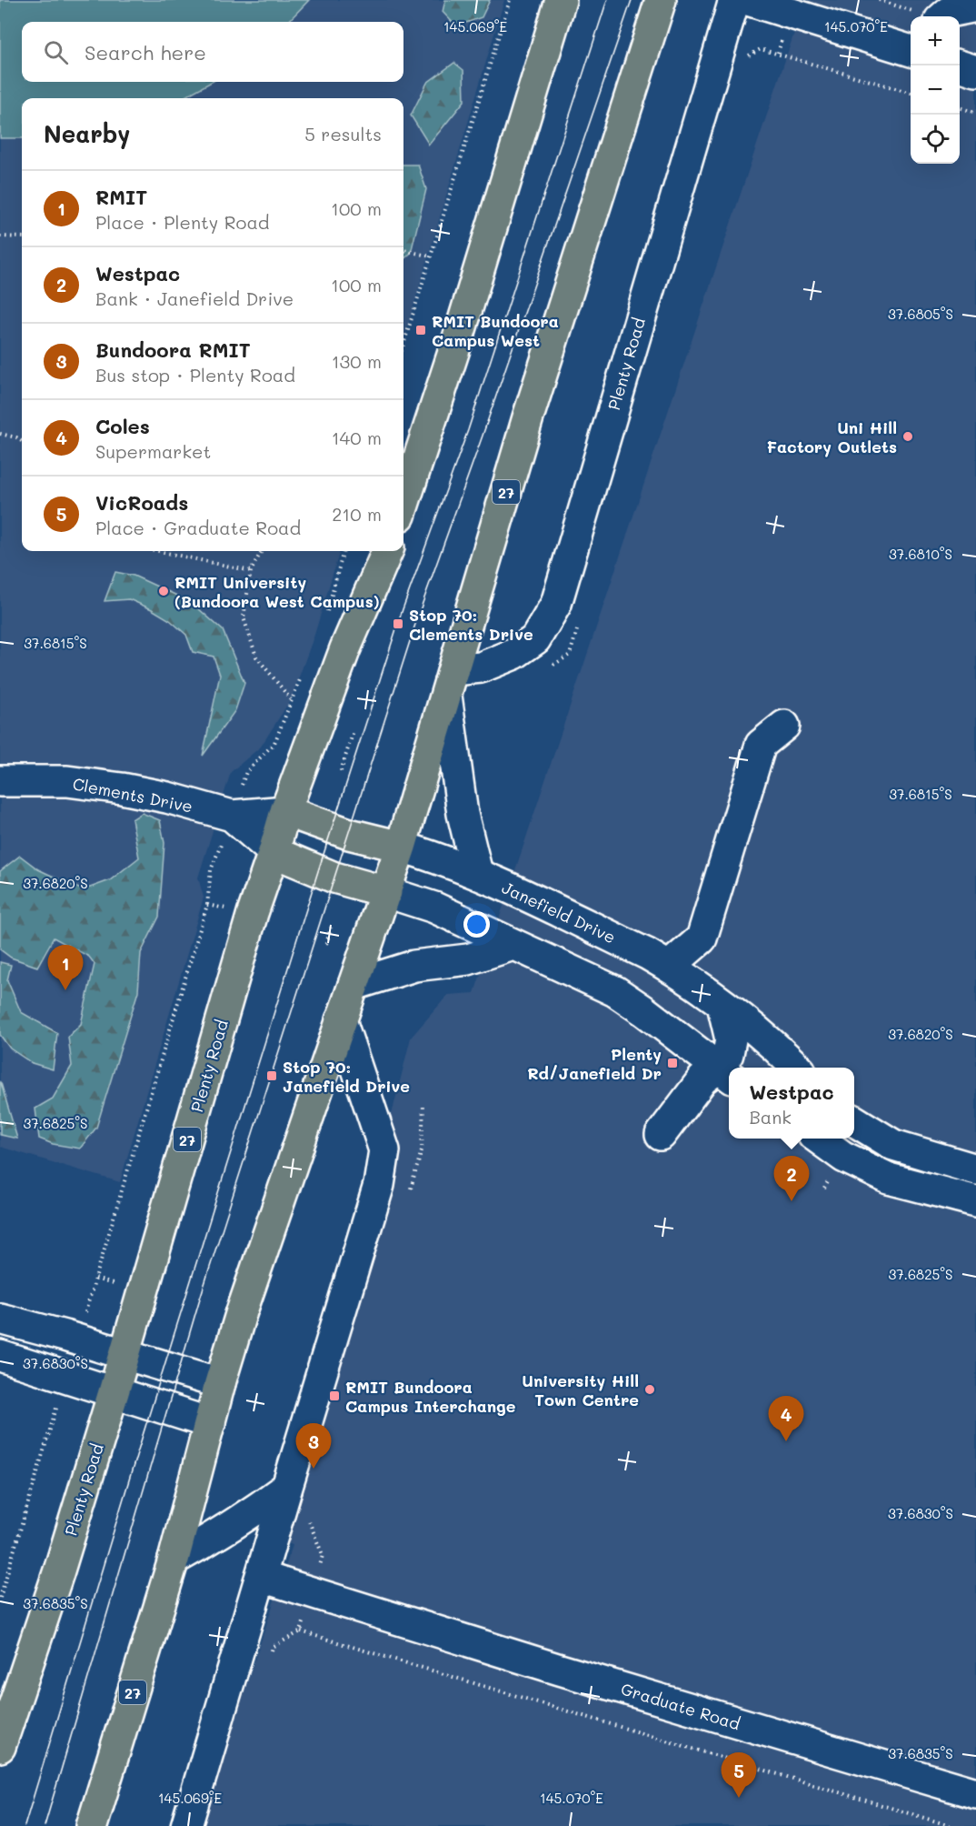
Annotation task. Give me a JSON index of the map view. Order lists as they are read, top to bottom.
{
  "streets": {
    "highway": ["Plenty Road", "27", "Janefield Drive"],
    "street": ["Clements Drive", "Graduate Road"]
  },
  "crossings": [
    ["Plenty Road", "27"],
    ["Plenty Road", "Clements Drive"],
    ["Plenty Road", "Janefield Drive"],
    ["27", "Janefield Drive"],
    ["Clements Drive", "Janefield Drive"]
  ],
  "places": {
    "transit": [
      "RMIT Bundoora Campus West",
      "Stop 70: Clements Drive",
      "Plenty Rd/Janefield Dr",
      "Stop 70: Janefield Drive",
      "RMIT Bundoora Campus Interchange"
    ],
    "other": ["Uni Hill Factory Outlets", "RMIT University (Bundoora West Campus)", "University Hill Town Centre"]
  },
  "page": {
    "map_buttons": ["+", "−"],
    "search": "Search here",
    "heading": ["Nearby", "5 results"],
    "list": [
      {
        "mark": "1",
        "name": "RMIT",
        "note": "Place · Plenty Road",
        "value": "100 m"
      },
      {
        "mark": "2",
        "name": "Westpac",
        "note": "Bank · Janefield Drive",
        "value": "100 m"
      },
      {
        "mark": "3",
        "name": "Bundoora RMIT",
        "note": "Bus stop · Plenty Road",
        "value": "130 m"
      },
      {
        "mark": "4",
        "name": "Coles",
        "note": "Supermarket",
        "value": "140 m"
      },
      {
        "mark": "5",
        "name": "VicRoads",
        "note": "Place · Graduate Road",
        "value": "210 m"
      }
    ],
    "pins": [
      "1",
      "2",
      "4",
      "3",
      "5"
    ],
    "popup": ["Westpac", "Bank"]
  },
  "coordinates": [
    "145.069°E",
    "145.070°E",
    "37.6805°S",
    "37.6810°S",
    "37.6815°S",
    "37.6820°S",
    "37.6825°S",
    "37.6830°S",
    "37.6835°S"
  ]
}
